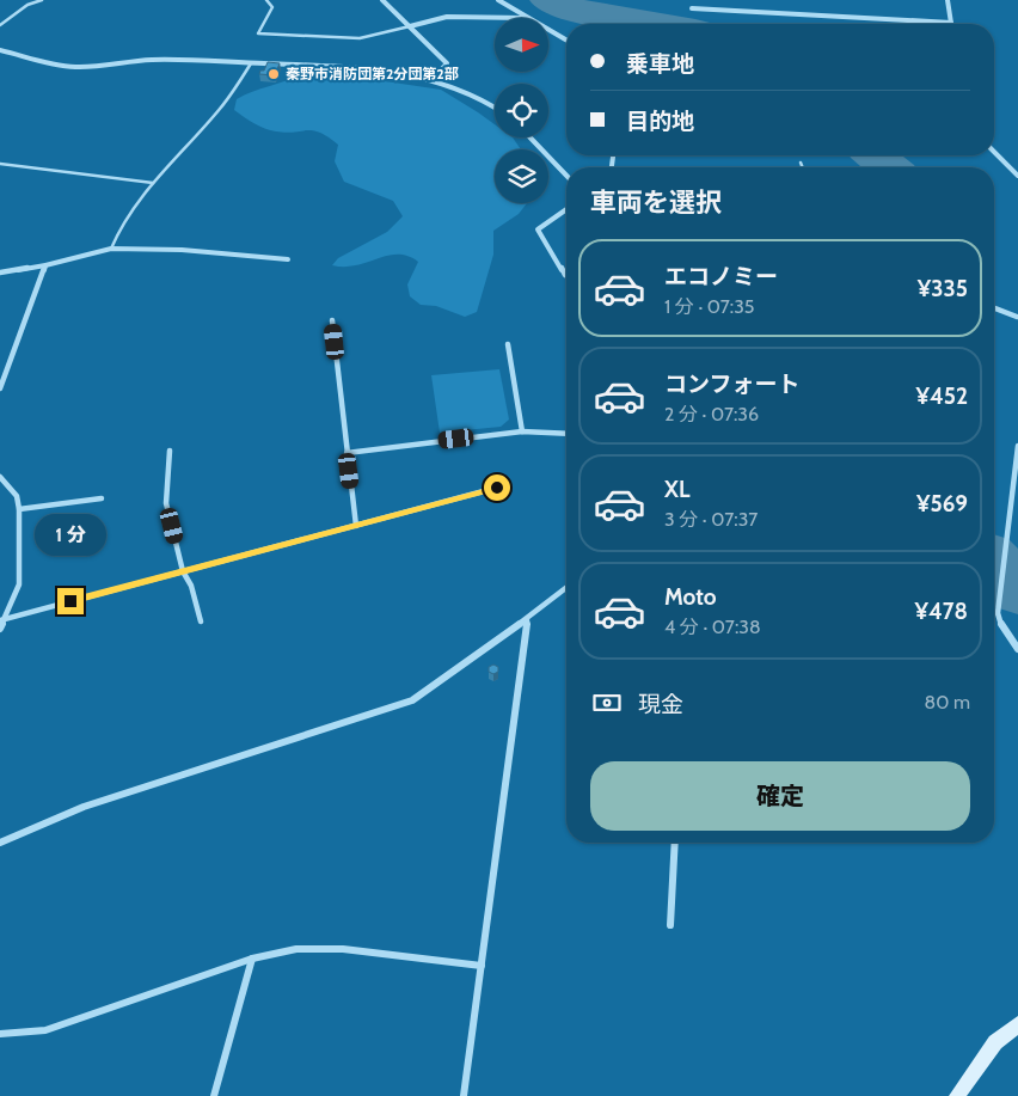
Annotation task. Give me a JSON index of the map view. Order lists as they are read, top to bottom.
{
  "places": ["秦野市消防団第2分団第2部"],
  "north": "right",
  "page": {
    "banner": ["乗車地", "目的地"],
    "heading": "車両を選択",
    "list": [
      {
        "name": "エコノミー",
        "note": "1 分 · 07:35",
        "value": "¥335"
      },
      {
        "name": "コンフォート",
        "note": "2 分 · 07:36",
        "value": "¥452"
      },
      {
        "name": "XL",
        "note": "3 分 · 07:37",
        "value": "¥569"
      },
      {
        "name": "Moto",
        "note": "4 分 · 07:38",
        "value": "¥478"
      }
    ],
    "bubble": "1 分",
    "pay": ["現金", "80 m"],
    "buttons": "確定"
  }
}
